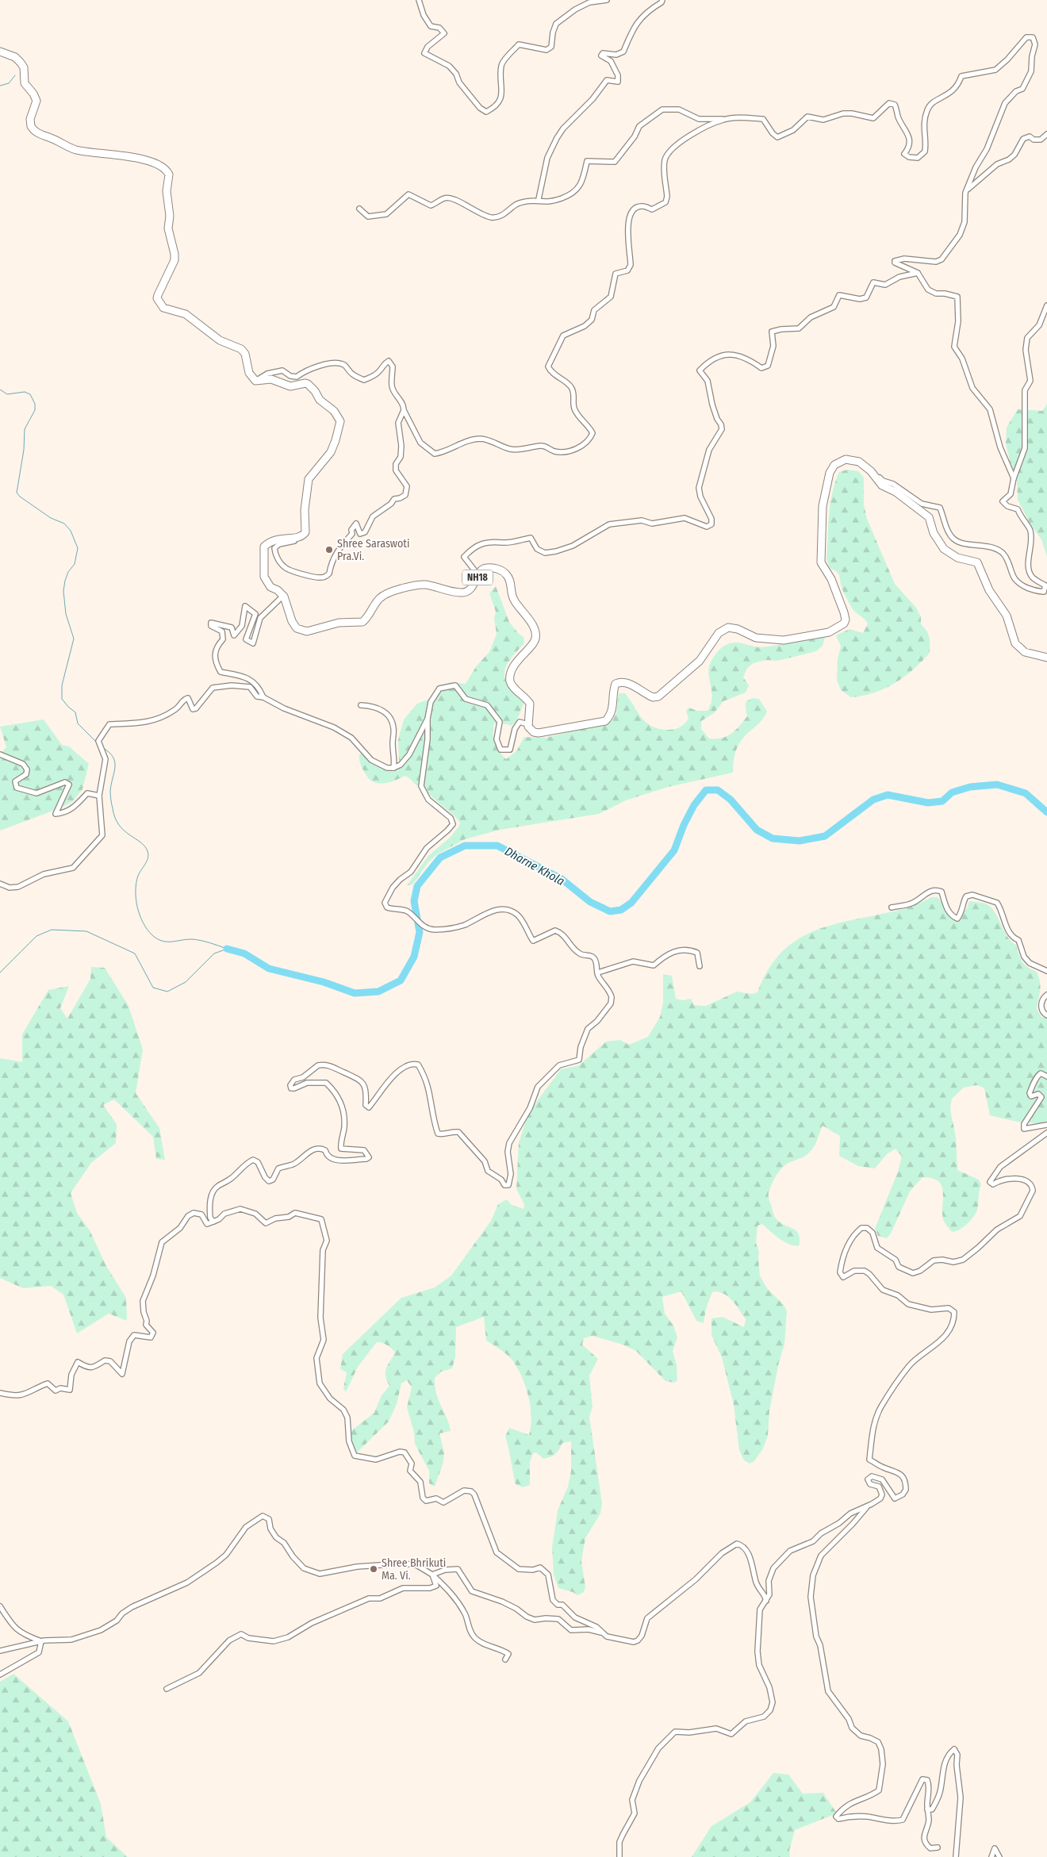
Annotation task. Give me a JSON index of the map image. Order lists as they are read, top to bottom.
{
  "streets": {
    "main road": ["NH18"]
  },
  "water": ["Dharne Khola"],
  "places": ["Shree Saraswoti Pra.Vi.", "Shree Bhrikuti Ma. Vi."]
}
